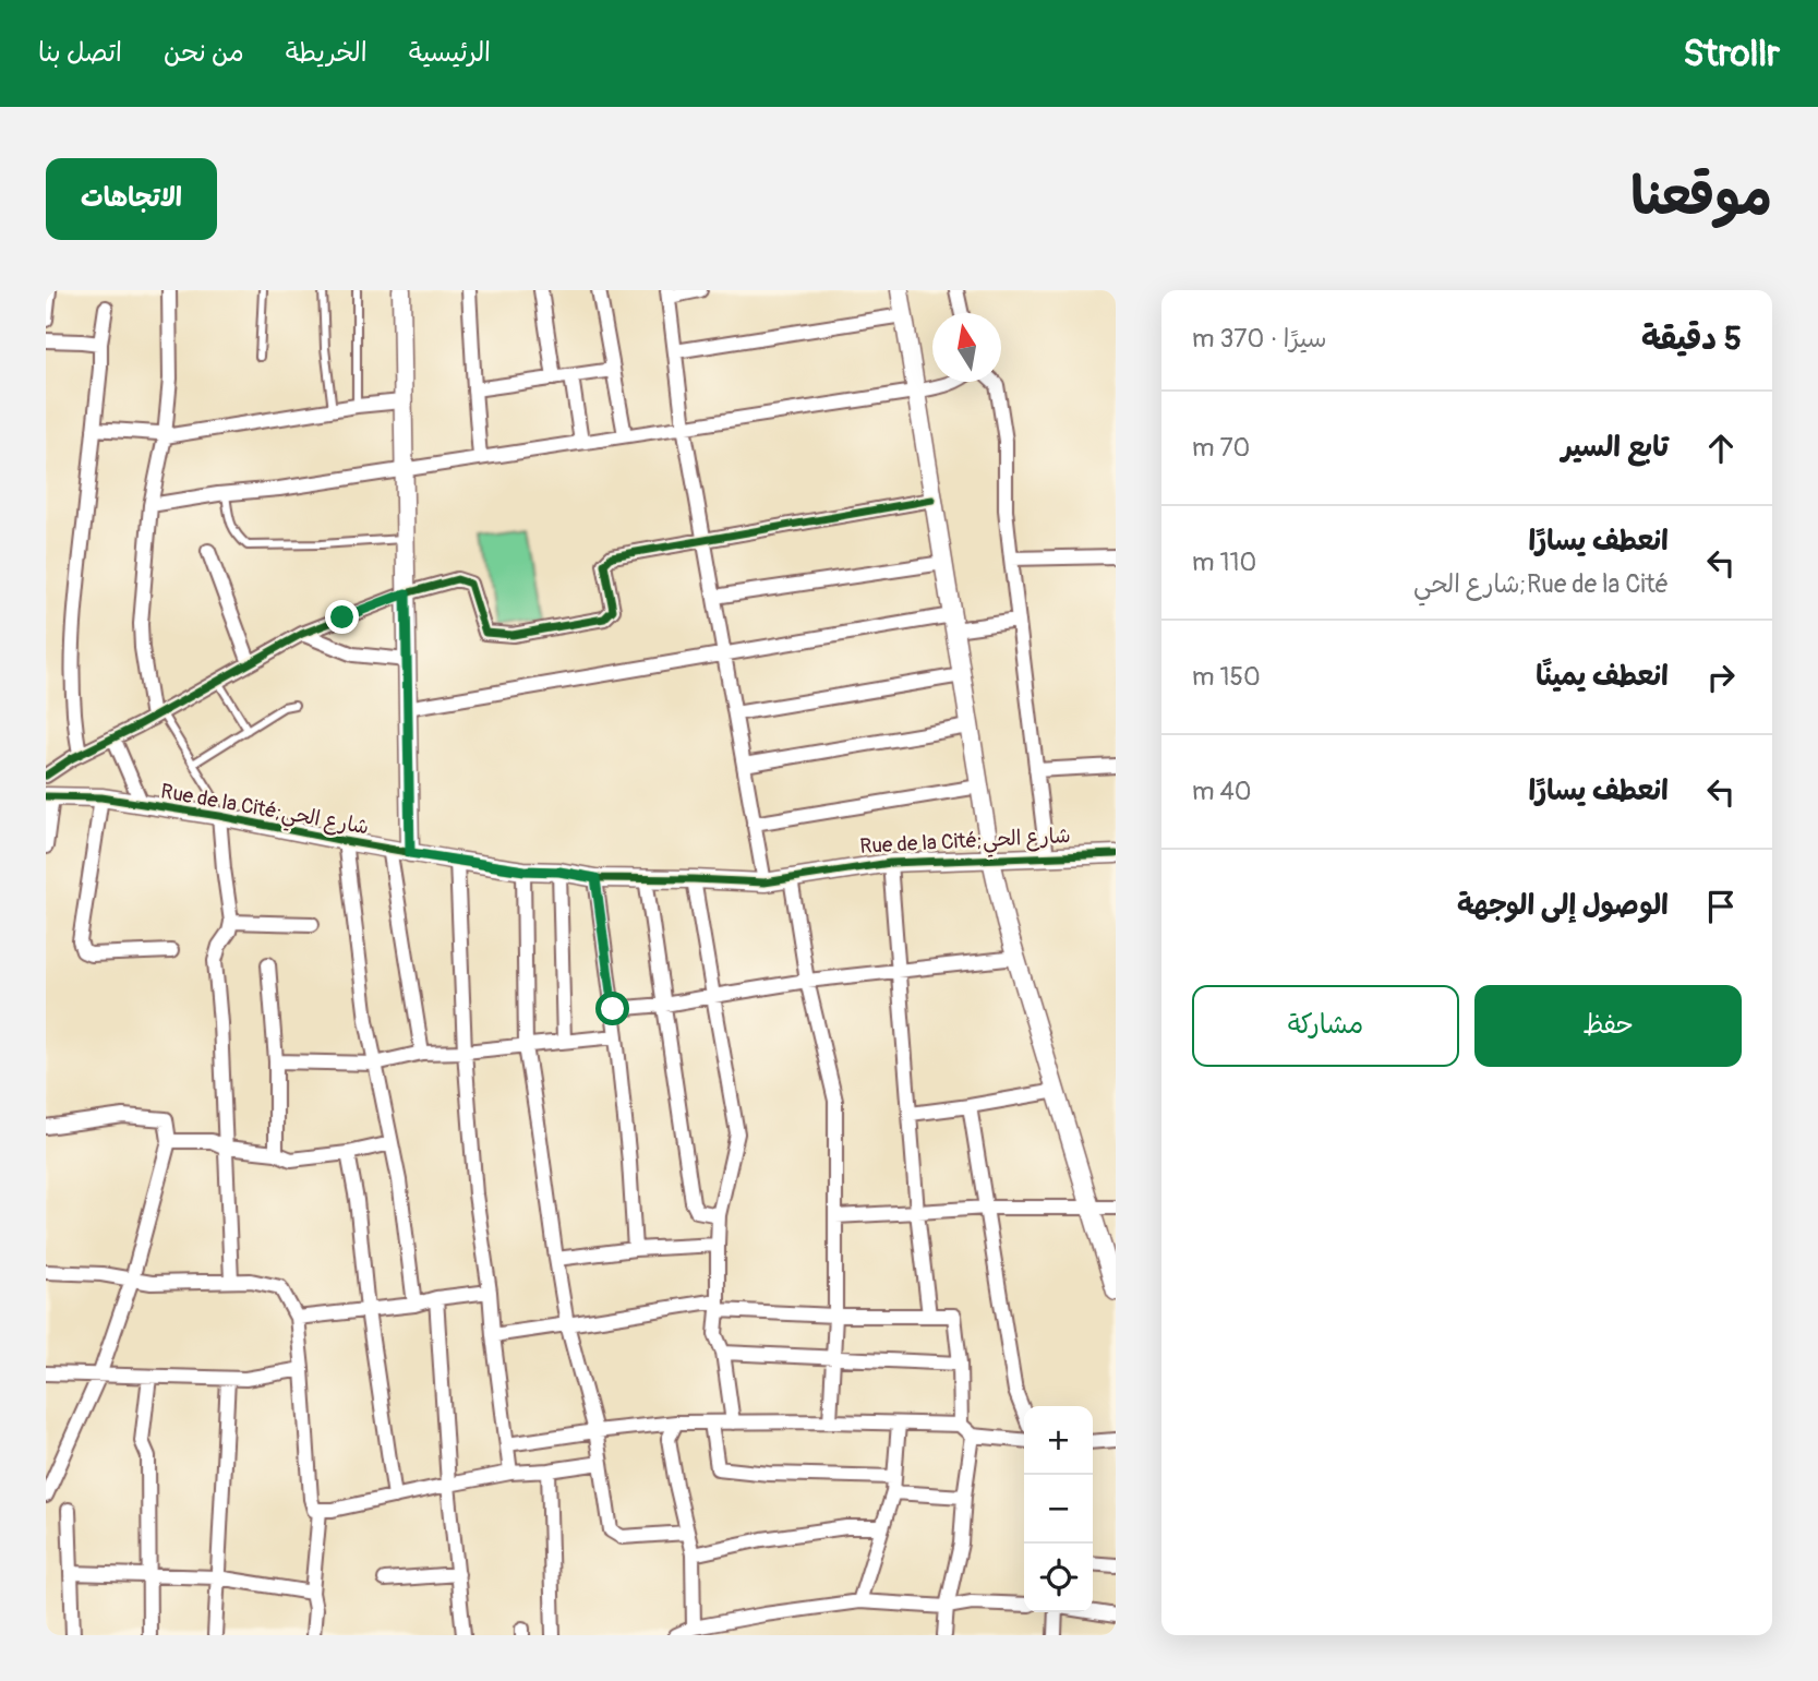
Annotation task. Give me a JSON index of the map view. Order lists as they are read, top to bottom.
{
  "streets": {
    "street": ["Rue de la Cité;شارع الحي"]
  },
  "north": "top",
  "page": {
    "header": "Strollr",
    "nav": [
      "الرئيسية",
      "الخريطة",
      "من نحن",
      "اتصل بنا"
    ],
    "title": "موقعنا",
    "buttons": [
      "الاتجاهات",
      ["حفظ", "مشاركة"]
    ],
    "heading": ["5 دقيقة", "سيرًا · 370 m"],
    "list": [
      ["تابع السير", "70 m"],
      ["انعطف يسارًا", "Rue de la Cité;شارع الحي", "110 m"],
      ["انعطف يمينًا", "150 m"],
      ["انعطف يسارًا", "40 m"],
      "الوصول إلى الوجهة"
    ],
    "map_buttons": ["+", "−"]
  }
}
